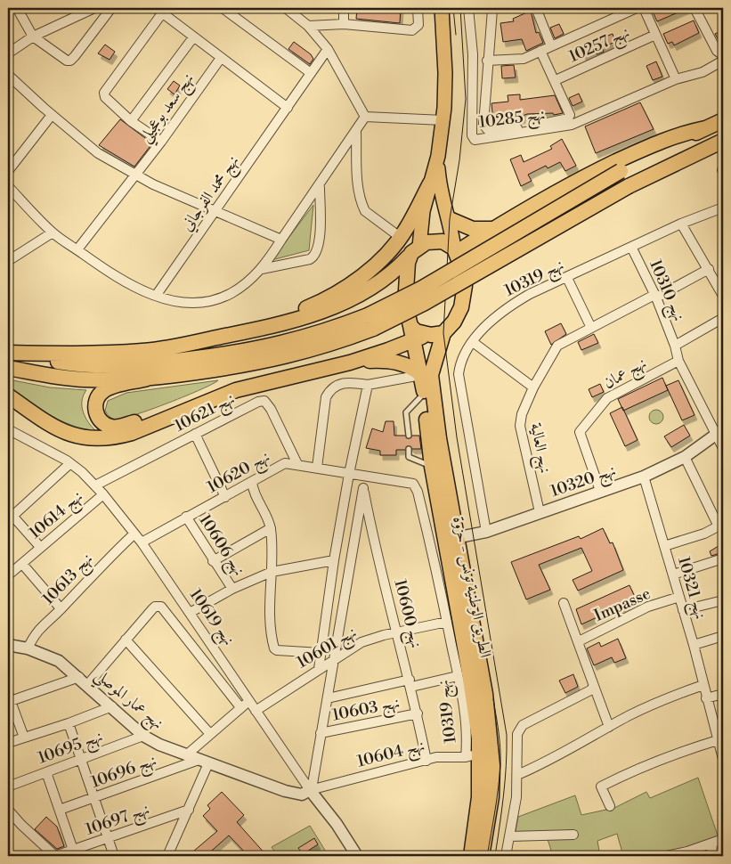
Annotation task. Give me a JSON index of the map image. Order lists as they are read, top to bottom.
{
  "streets": {
    "highway": ["الطريق الوطنية تونس - حزوة"],
    "street": [
      "نهج 10257",
      "نهج سعد بوعجيلي",
      "نهج 10285",
      "نهج محمد الفرجاني",
      "نهج 10319",
      "نهج 10310",
      "نهج عمان",
      "نهج 10621",
      "نهج العالية",
      "نهج 10620",
      "نهج 10320",
      "نهج 10614",
      "نهج 10606",
      "نهج 10613",
      "نهج 10321",
      "Impasse",
      "نهج 10600",
      "نهج 10619",
      "نهج 10601",
      "نهج عمار الموصلي",
      "نهج 10603",
      "نهج 10695",
      "نهج 10604",
      "نهج 10696",
      "نهج 10697"
    ]
  },
  "crossings": [
    ["نهج 10319", "نهج 10310"],
    ["نهج 10319", "نهج 10620"],
    ["نهج 10319", "نهج 10320"],
    ["نهج 10319", "الطريق الوطنية تونس - حزوة"],
    ["نهج 10319", "نهج 10600"],
    ["نهج 10319", "نهج 10601"],
    ["نهج 10319", "نهج 10604"],
    ["نهج 10310", "نهج عمان"],
    ["نهج 10310", "نهج العالية"],
    ["نهج 10310", "نهج 10320"],
    ["نهج عمان", "نهج 10320"],
    ["نهج 10621", "نهج 10620"],
    ["نهج 10621", "نهج 10619"],
    ["نهج العالية", "نهج 10320"],
    ["نهج 10620", "نهج 10606"],
    ["نهج 10620", "نهج 10600"],
    ["نهج 10620", "نهج 10619"],
    ["نهج 10320", "الطريق الوطنية تونس - حزوة"],
    ["نهج 10320", "نهج 10321"],
    ["نهج 10614", "نهج 10619"],
    ["نهج 10613", "نهج 10619"],
    ["نهج 10613", "نهج عمار الموصلي"],
    ["الطريق الوطنية تونس - حزوة", "نهج 10604"],
    ["نهج 10321", "Impasse"],
    ["نهج 10600", "نهج 10601"],
    ["نهج 10600", "نهج 10603"],
    ["نهج 10600", "نهج 10604"],
    ["نهج 10619", "نهج 10601"],
    ["نهج 10619", "نهج عمار الموصلي"],
    ["نهج 10619", "نهج 10604"],
    ["نهج عمار الموصلي", "نهج 10695"],
    ["نهج عمار الموصلي", "نهج 10604"],
    ["نهج عمار الموصلي", "نهج 10696"]
  ]
}
